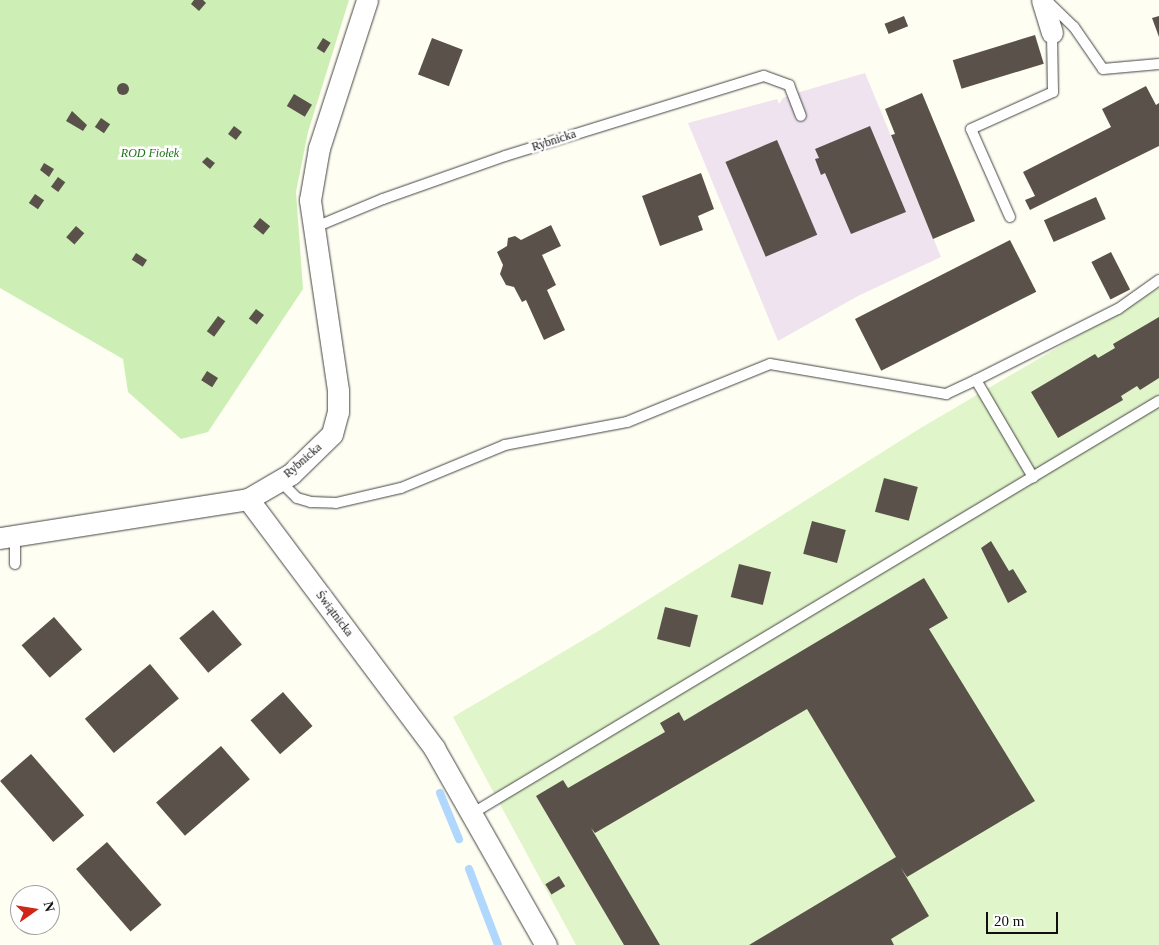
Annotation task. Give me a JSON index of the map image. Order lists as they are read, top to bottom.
{
  "streets": {
    "street": ["Rybnicka", "Świątnicka"]
  },
  "crossings": [
    ["Rybnicka", "Świątnicka"]
  ],
  "parks": ["ROD Fiołek"],
  "scale_bar": "20 m",
  "north": "right"
}
